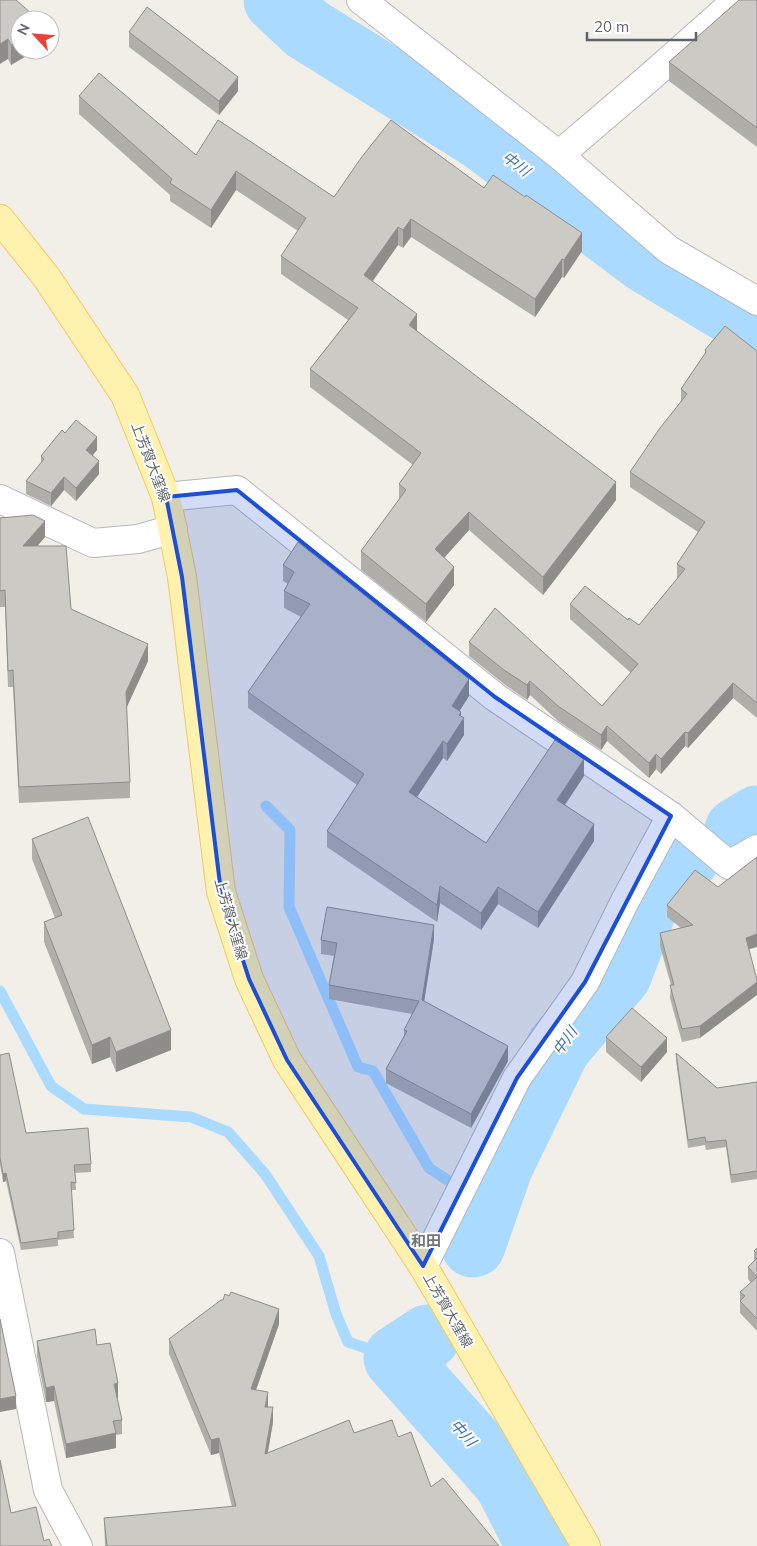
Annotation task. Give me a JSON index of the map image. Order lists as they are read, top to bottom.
{
  "streets": {
    "main road": ["上芳賀大窪線"]
  },
  "districts": ["和田"],
  "water": ["中川"],
  "scale_bar": "20 m",
  "north": "top left"
}
